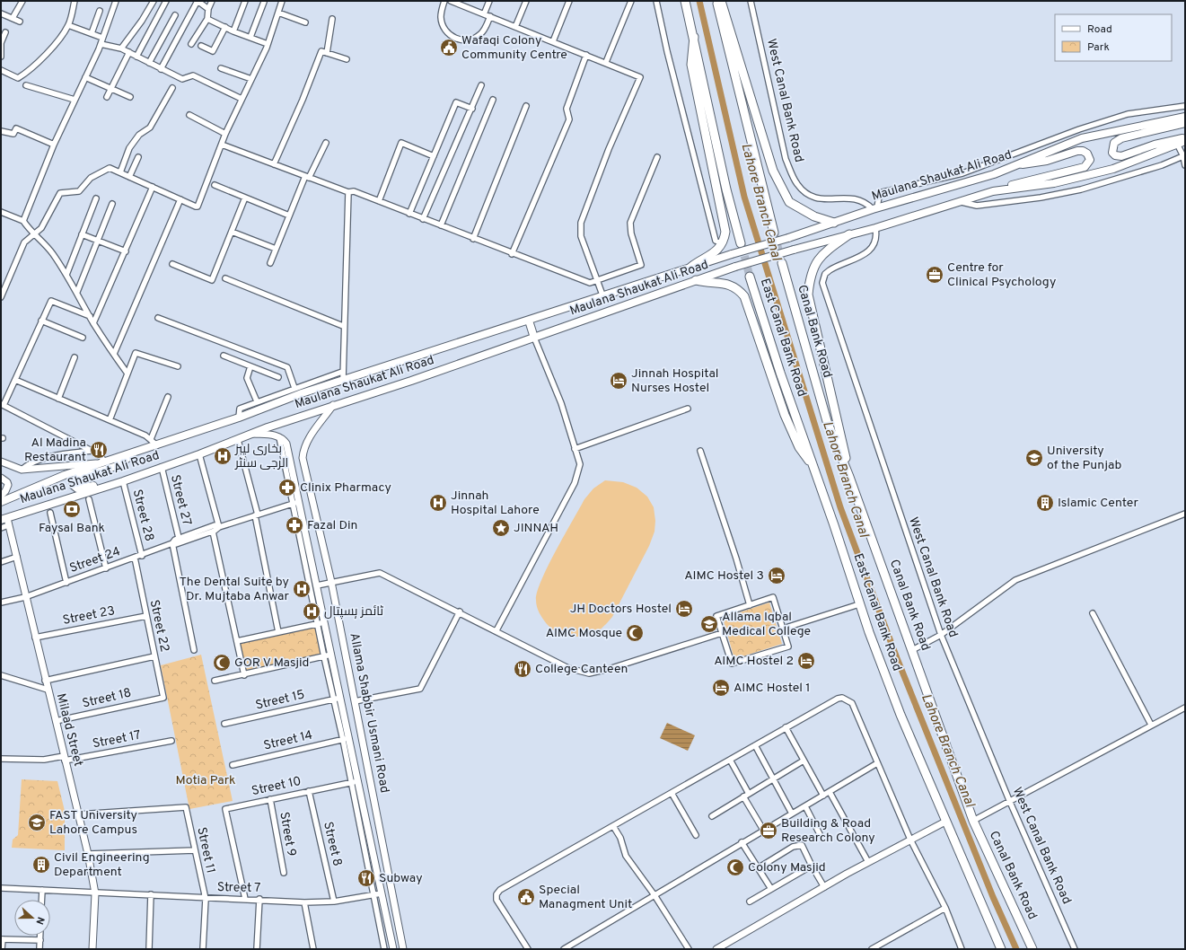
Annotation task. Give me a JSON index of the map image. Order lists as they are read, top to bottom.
{
  "streets": {
    "highway": ["Canal Bank Road", "East Canal Bank Road"],
    "main road": ["Maulana Shaukat Ali Road", "Allama Shabbir Usmani Road", "Milaad Street"],
    "street": [
      "West Canal Bank Road",
      "Street 27",
      "Street 28",
      "Street 24",
      "Street 23",
      "Street 22",
      "Street 18",
      "Street 15",
      "Street 17",
      "Street 14",
      "Street 10",
      "Street 9",
      "Street 8",
      "Street 11",
      "Street 7"
    ]
  },
  "crossings": [
    ["West Canal Bank Road", "Maulana Shaukat Ali Road"],
    ["Maulana Shaukat Ali Road", "Street 27"],
    ["Maulana Shaukat Ali Road", "Street 28"],
    ["Maulana Shaukat Ali Road", "Allama Shabbir Usmani Road"],
    ["Maulana Shaukat Ali Road", "Milaad Street"],
    ["Street 27", "Street 24"],
    ["Street 28", "Street 24"],
    ["Street 24", "Street 22"],
    ["Street 24", "Allama Shabbir Usmani Road"],
    ["Street 24", "Milaad Street"],
    ["Street 23", "Street 22"],
    ["Street 23", "Milaad Street"],
    ["Street 22", "Street 18"],
    ["Street 18", "Milaad Street"],
    ["Street 15", "Allama Shabbir Usmani Road"],
    ["Allama Shabbir Usmani Road", "Street 14"],
    ["Allama Shabbir Usmani Road", "Street 10"],
    ["Allama Shabbir Usmani Road", "Street 7"],
    ["Milaad Street", "Street 17"],
    ["Milaad Street", "Street 11"],
    ["Milaad Street", "Street 7"],
    ["Street 10", "Street 9"],
    ["Street 10", "Street 8"],
    ["Street 10", "Street 7"],
    ["Street 8", "Street 7"],
    ["Street 11", "Street 7"]
  ],
  "water": ["Lahore Branch Canal"],
  "parks": ["Motia Park"],
  "places": {
    "public building": ["Wafaqi Colony Community Centre", "Special Managment Unit"],
    "office": ["Centre for Clinical Psychology", "Building & Road Research Colony"],
    "hotel": [
      "Jinnah Hospital Nurses Hostel",
      "AIMC Hostel 3",
      "JH Doctors Hostel",
      "AIMC Hostel 2",
      "AIMC Hostel 1"
    ],
    "restaurant": ["Al Madina Restaurant", "College Canteen", "Subway"],
    "hospital": [
      "بخاری لیبز الرجی سنٹر",
      "Jinnah Hospital Lahore",
      "The Dental Suite by Dr. Mujtaba Anwar",
      "ٹائمز ہسپتال"
    ],
    "school or university": ["University of the Punjab", "Allama Iqbal Medical College", "FAST University Lahore Campus"],
    "pharmacy": ["Clinix Pharmacy", "Fazal Din"],
    "building": ["Islamic Center", "Civil Engineering Department"],
    "bank": ["Faysal Bank"],
    "place": ["JINNAH"],
    "mosque": ["AIMC Mosque", "GOR V Masjid", "Colony Masjid"]
  },
  "legend": ["Road", "Park"],
  "north": "right"
}
